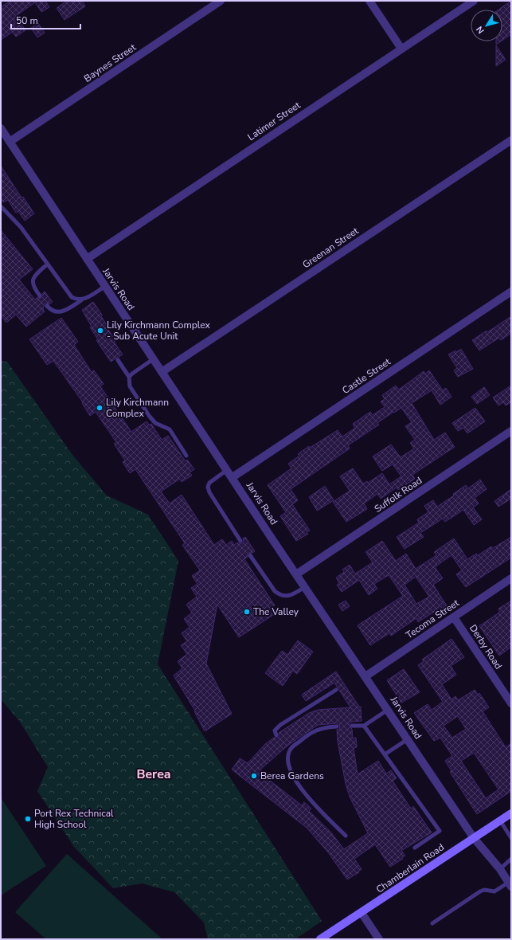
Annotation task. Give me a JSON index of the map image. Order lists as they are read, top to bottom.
{
  "streets": {
    "street": [
      "Baynes Street",
      "Latimer Street",
      "Greenan Street",
      "Jarvis Road",
      "Castle Street",
      "Suffolk Road",
      "Tecoma Street",
      "Derby Road",
      "Chamberlain Road"
    ]
  },
  "crossings": [
    ["Baynes Street", "Jarvis Road"],
    ["Latimer Street", "Jarvis Road"],
    ["Greenan Street", "Jarvis Road"],
    ["Jarvis Road", "Castle Street"],
    ["Jarvis Road", "Suffolk Road"],
    ["Jarvis Road", "Tecoma Street"],
    ["Jarvis Road", "Chamberlain Road"],
    ["Tecoma Street", "Derby Road"]
  ],
  "districts": ["Berea"],
  "places": [
    "Lily Kirchmann Complex - Sub Acute Unit",
    "Lily Kirchmann Complex",
    "The Valley",
    "Berea Gardens",
    "Port Rex Technical High School"
  ],
  "scale_bar": "50 m",
  "north": "bottom left"
}
